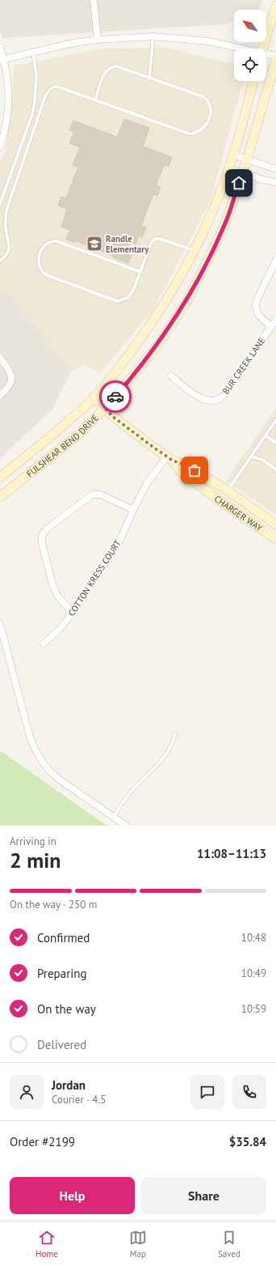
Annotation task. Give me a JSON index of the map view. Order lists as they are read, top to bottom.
{
  "streets": {
    "street": [
      "BUR CREEK LANE",
      "FULSHEAR BEND DRIVE",
      "CHARGER WAY",
      "COTTON KRESS COURT"
    ]
  },
  "crossings": [
    ["FULSHEAR BEND DRIVE", "CHARGER WAY"],
    ["CHARGER WAY", "COTTON KRESS COURT"]
  ],
  "places": {
    "school or university": ["Randle Elementary"]
  },
  "north": "top left",
  "page": {
    "heading": ["2 min", "Arriving in", "11:08–11:13"],
    "panel": [
      "Jordan",
      "Courier · 4.5",
      "Order #2199",
      "$35.84"
    ],
    "bar": "On the way · 250 m",
    "list": [
      ["Confirmed", "10:48"],
      ["Preparing", "10:49"],
      ["On the way", "10:59"],
      "Delivered"
    ],
    "buttons": ["Help", "Share"],
    "tabs": ["Home", "Map", "Saved"]
  }
}
